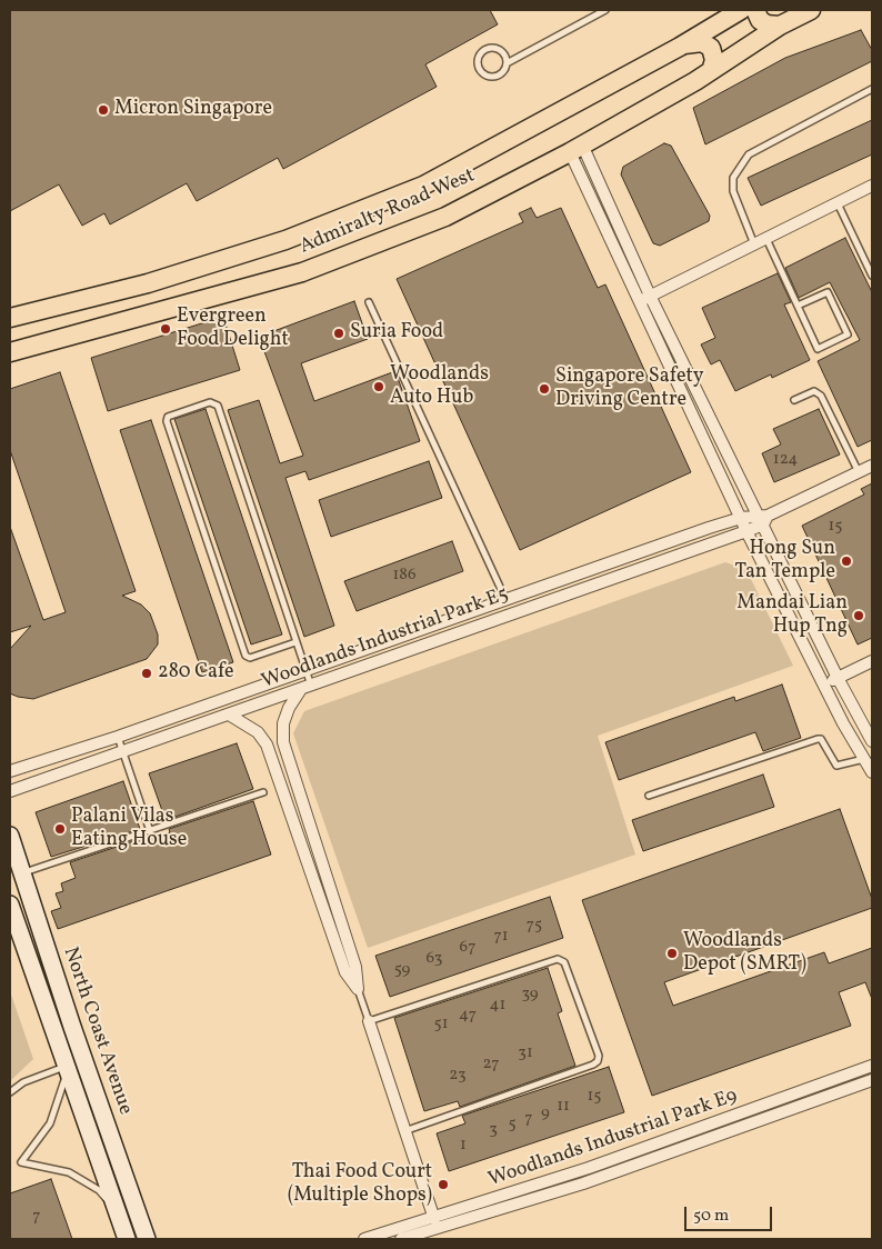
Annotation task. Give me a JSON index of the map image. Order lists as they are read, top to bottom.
{
  "streets": {
    "main road": ["Admiralty Road West", "North Coast Avenue"],
    "street": ["Woodlands Industrial Park E5", "Woodlands Industrial Park E9"]
  },
  "places": [
    "Micron Singapore",
    "Evergreen Food Delight",
    "Suria Food",
    "Woodlands Auto Hub",
    "Singapore Safety Driving Centre",
    "Hong Sun Tan Temple",
    "Mandai Lian Hup Tng",
    "280 Cafe",
    "Palani Vilas Eating House",
    "Woodlands Depot (SMRT)",
    "Thai Food Court (Multiple Shops)"
  ],
  "house_numbers": [
    "124",
    "15",
    "186",
    "75",
    "71",
    "67",
    "63",
    "59",
    "39",
    "41",
    "47",
    "51",
    "31",
    "27",
    "23",
    "15",
    "11",
    "9",
    "7",
    "5",
    "3",
    "1",
    "7"
  ],
  "scale_bar": "50 m"
}
